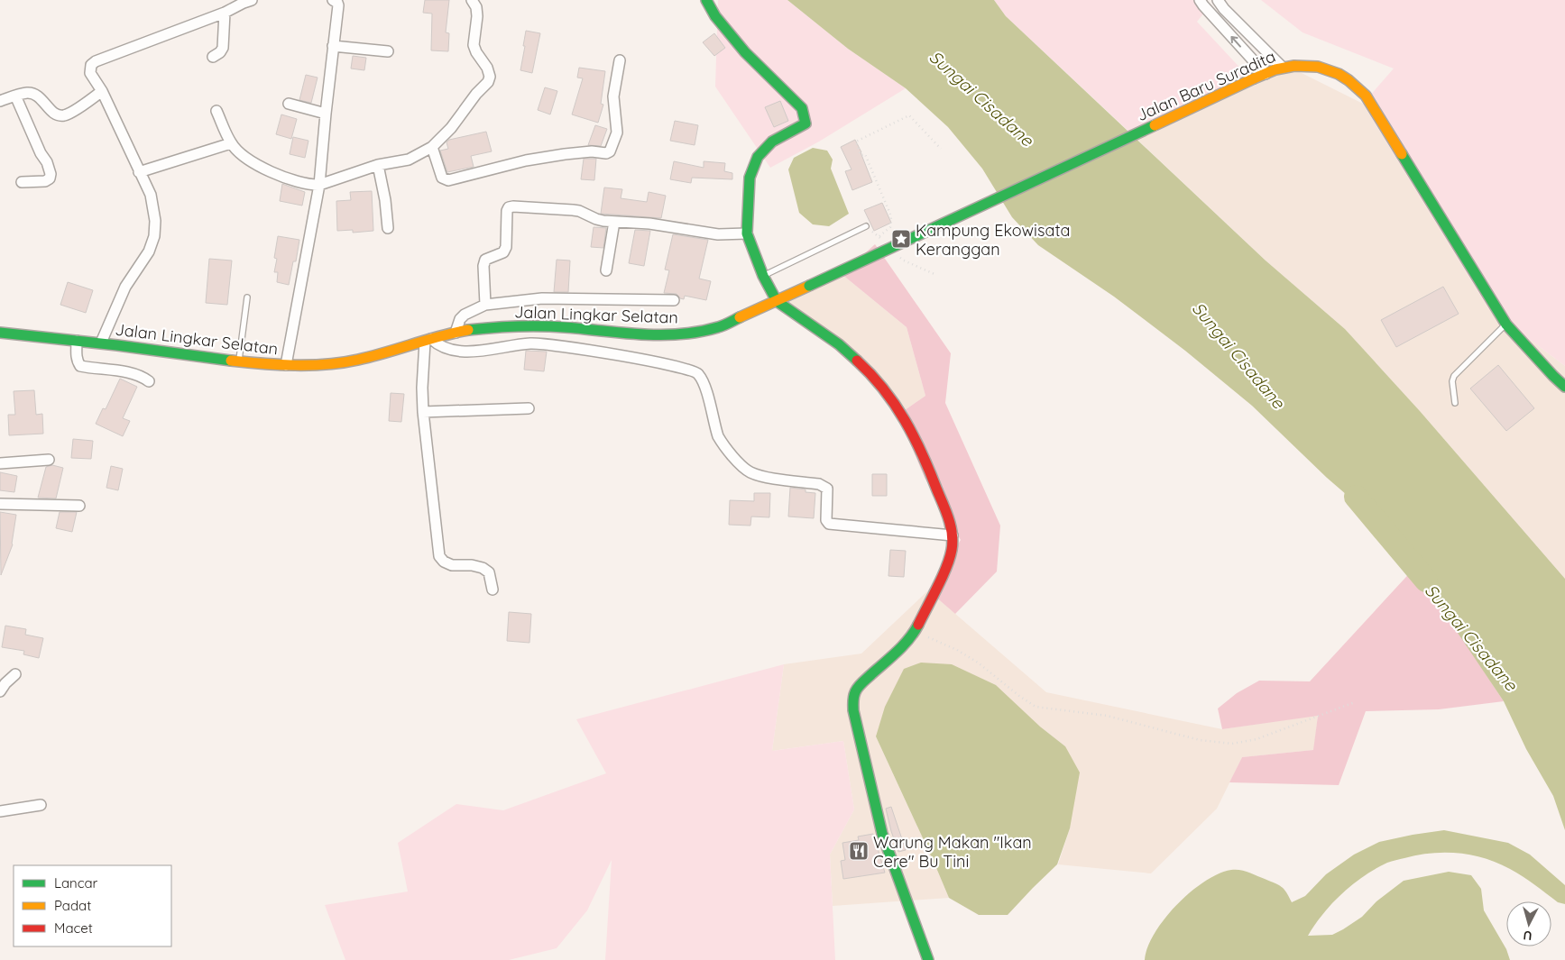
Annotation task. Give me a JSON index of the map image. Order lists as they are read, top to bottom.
{
  "streets": {
    "main road": ["Jalan Baru Suradita", "Jalan Lingkar Selatan"]
  },
  "crossings": [
    ["Jalan Baru Suradita", "Jalan Lingkar Selatan"]
  ],
  "water": ["Sungai Cisadane"],
  "places": {
    "place": ["Kampung Ekowisata Keranggan"],
    "restaurant": ["Warung Makan \"Ikan Cere\" Bu Tini"]
  },
  "legend": ["Lancar", "Padat", "Macet"],
  "north": "bottom"
}
